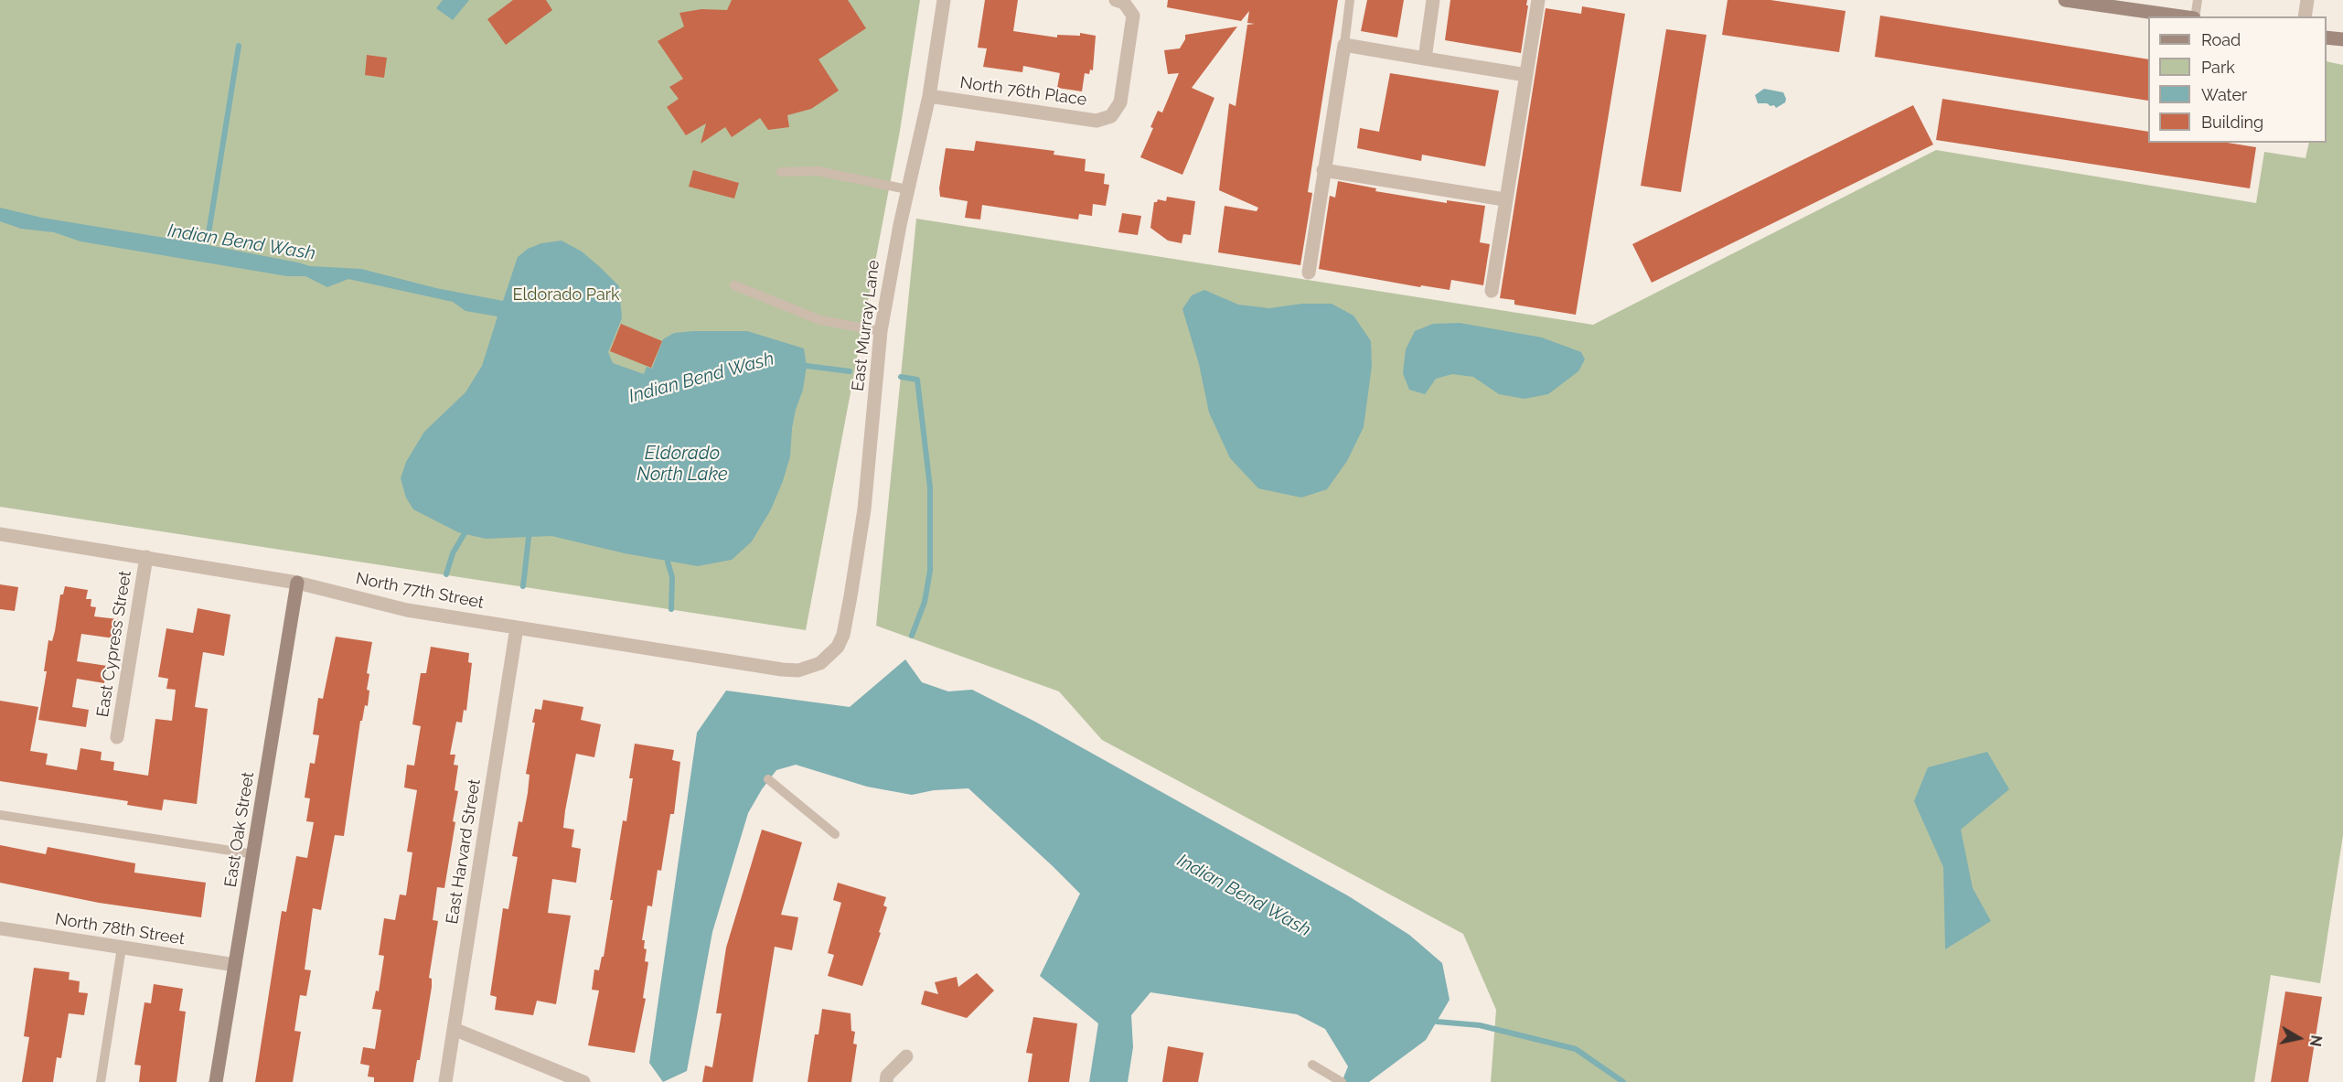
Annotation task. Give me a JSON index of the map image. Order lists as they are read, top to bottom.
{
  "streets": {
    "street": [
      "North 76th Place",
      "East Murray Lane",
      "North 77th Street",
      "East Cypress Street",
      "East Oak Street",
      "East Harvard Street",
      "North 78th Street"
    ]
  },
  "crossings": [
    ["North 76th Place", "East Murray Lane"],
    ["East Murray Lane", "North 77th Street"],
    ["North 77th Street", "East Cypress Street"],
    ["North 77th Street", "East Oak Street"],
    ["North 77th Street", "East Harvard Street"],
    ["East Oak Street", "North 78th Street"]
  ],
  "water": ["Indian Bend Wash", "Eldorado North Lake"],
  "parks": ["Eldorado Park"],
  "legend": [
    "Road",
    "Park",
    "Water",
    "Building"
  ],
  "north": "right"
}
